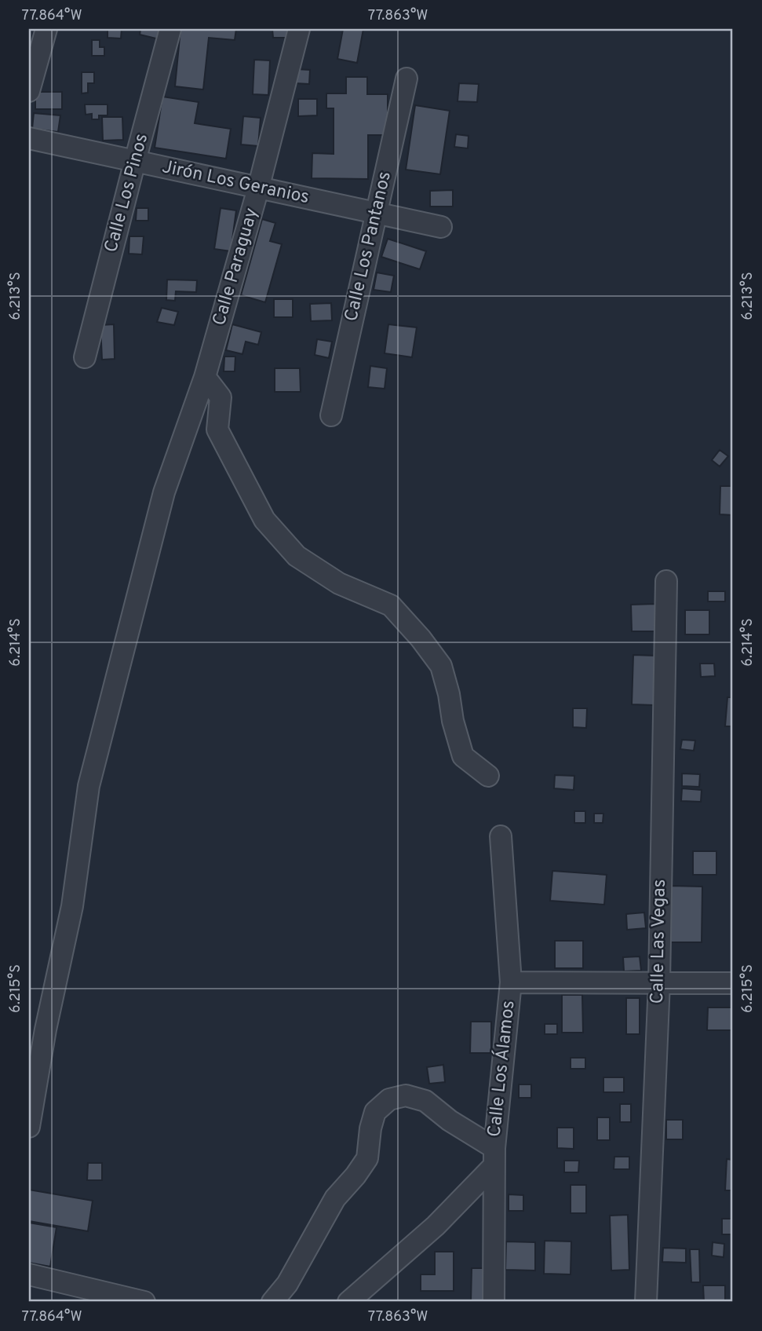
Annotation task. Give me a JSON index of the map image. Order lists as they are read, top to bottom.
{
  "streets": {
    "street": [
      "Jirón Los Geranios",
      "Calle Los Pinos",
      "Calle Los Pantanos",
      "Calle Paraguay",
      "Calle Las Vegas",
      "Calle Los Álamos"
    ]
  },
  "crossings": [
    ["Jirón Los Geranios", "Calle Los Pinos"],
    ["Jirón Los Geranios", "Calle Los Pantanos"],
    ["Jirón Los Geranios", "Calle Paraguay"]
  ],
  "coordinates": [
    "77.864°W",
    "77.863°W",
    "6.213°S",
    "6.214°S",
    "6.215°S"
  ]
}
